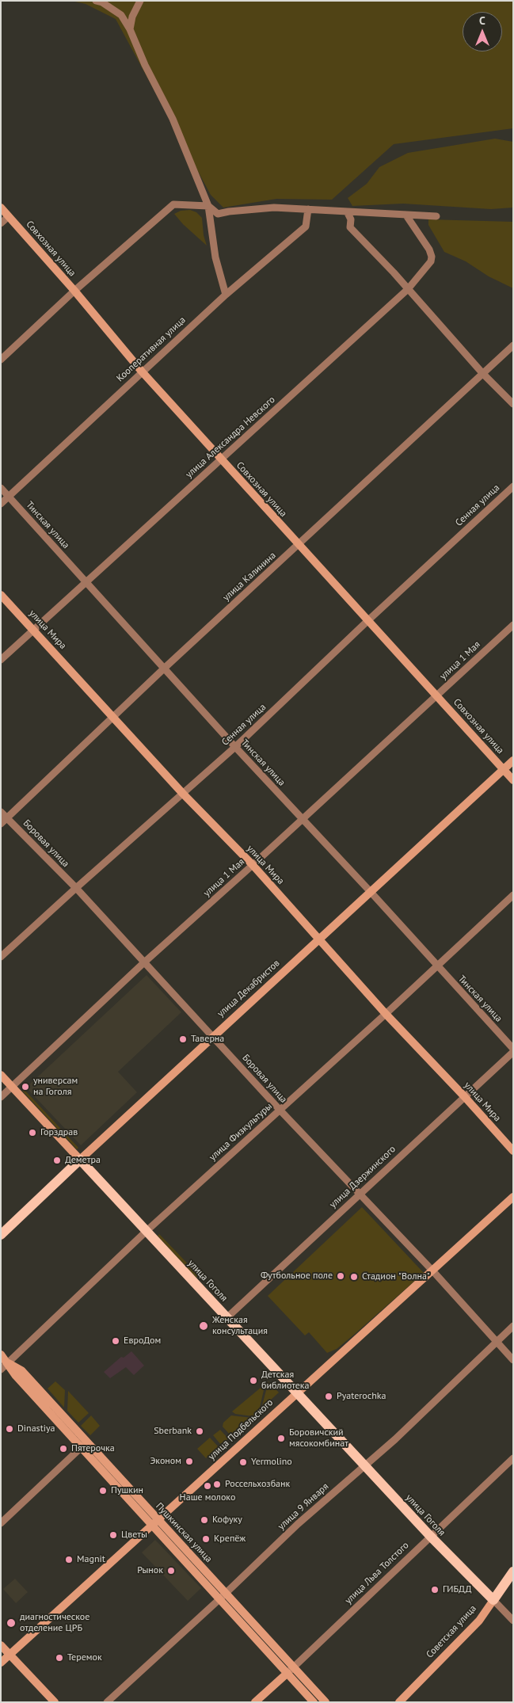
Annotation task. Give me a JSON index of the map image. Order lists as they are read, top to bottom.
{
  "streets": {
    "main road": [
      "Совхозная улица",
      "улица Мира",
      "улица Декабристов",
      "улица Гоголя",
      "улица Подбельского",
      "Пушкинская улица",
      "улица Льва Толстого",
      "Советская улица"
    ],
    "street": [
      "Кооперативная улица",
      "улица Александра Невского",
      "Сенная улица",
      "Тинская улица",
      "улица Калинина",
      "улица 1 Мая",
      "Боровая улица",
      "улица Физкультуры",
      "улица Дзержинского",
      "улица 9 Января"
    ]
  },
  "crossings": [
    ["Совхозная улица", "Кооперативная улица"],
    ["Совхозная улица", "улица Александра Невского"],
    ["Совхозная улица", "Сенная улица"],
    ["Совхозная улица", "улица Калинина"],
    ["Совхозная улица", "улица 1 Мая"],
    ["Совхозная улица", "улица Декабристов"],
    ["Кооперативная улица", "Тинская улица"],
    ["улица Александра Невского", "Тинская улица"],
    ["улица Александра Невского", "улица Мира"],
    ["Сенная улица", "Тинская улица"],
    ["Сенная улица", "улица Мира"],
    ["Сенная улица", "Боровая улица"],
    ["Тинская улица", "улица Калинина"],
    ["Тинская улица", "улица 1 Мая"],
    ["Тинская улица", "улица Декабристов"],
    ["Тинская улица", "улица Физкультуры"],
    ["Тинская улица", "улица Дзержинского"],
    ["улица Калинина", "улица Мира"],
    ["улица Калинина", "Боровая улица"],
    ["улица Мира", "улица 1 Мая"],
    ["улица Мира", "улица Декабристов"],
    ["улица Мира", "улица Физкультуры"],
    ["улица Мира", "улица Дзержинского"],
    ["улица 1 Мая", "Боровая улица"],
    ["улица 1 Мая", "улица Гоголя"],
    ["Боровая улица", "улица Декабристов"],
    ["Боровая улица", "улица Физкультуры"],
    ["Боровая улица", "улица Дзержинского"],
    ["Боровая улица", "улица Подбельского"],
    ["Боровая улица", "улица 9 Января"],
    ["улица Декабристов", "улица Гоголя"],
    ["улица Физкультуры", "улица Гоголя"],
    ["улица Физкультуры", "Пушкинская улица"],
    ["улица Дзержинского", "улица Гоголя"],
    ["улица Гоголя", "улица Подбельского"],
    ["улица Гоголя", "улица 9 Января"],
    ["улица Гоголя", "улица Льва Толстого"],
    ["улица Гоголя", "Советская улица"],
    ["улица Подбельского", "Пушкинская улица"],
    ["улица 9 Января", "Пушкинская улица"],
    ["Пушкинская улица", "улица Льва Толстого"]
  ],
  "places": [
    "Таверна",
    "универсам на Гоголя",
    "Горздрав",
    "Деметра",
    "Футбольное поле",
    "Стадион \"Волна\"",
    "Женская консультация",
    "ЕвроДом",
    "Детская библиотека",
    "Pyaterochka",
    "Dinastiya",
    "Sberbank",
    "Боровичский мясокомбинат",
    "Пятерочка",
    "Эконом",
    "Yermolino",
    "Россельхозбанк",
    "Наше молоко",
    "Пушкин",
    "Кофуку",
    "Цветы",
    "Крепёж",
    "Magnit",
    "Рынок",
    "ГИБДД",
    "диагностическое отделение ЦРБ",
    "Теремок"
  ],
  "north": "top"
}
